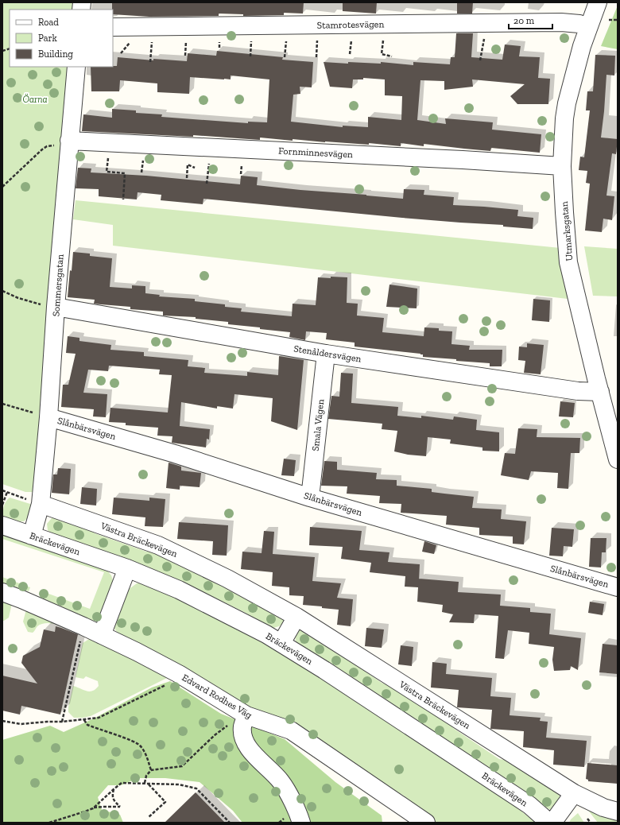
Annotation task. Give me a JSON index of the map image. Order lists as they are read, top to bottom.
{
  "streets": {
    "street": [
      "Stamrotesvägen",
      "Fornminnesvägen",
      "Utmarksgatan",
      "Sommersgatan",
      "Stenåldersvägen",
      "Smala Vägen",
      "Slånbärsvägen",
      "Västra Bräckevägen",
      "Bräckevägen",
      "Edvard Rodhes Väg"
    ]
  },
  "crossings": [
    ["Stamrotesvägen", "Utmarksgatan"],
    ["Fornminnesvägen", "Utmarksgatan"],
    ["Fornminnesvägen", "Sommersgatan"],
    ["Utmarksgatan", "Stenåldersvägen"],
    ["Sommersgatan", "Stenåldersvägen"],
    ["Sommersgatan", "Slånbärsvägen"],
    ["Sommersgatan", "Västra Bräckevägen"],
    ["Stenåldersvägen", "Smala Vägen"],
    ["Smala Vägen", "Slånbärsvägen"]
  ],
  "parks": ["Öarna"],
  "legend": ["Road", "Park", "Building"],
  "scale_bar": "20 m"
}
